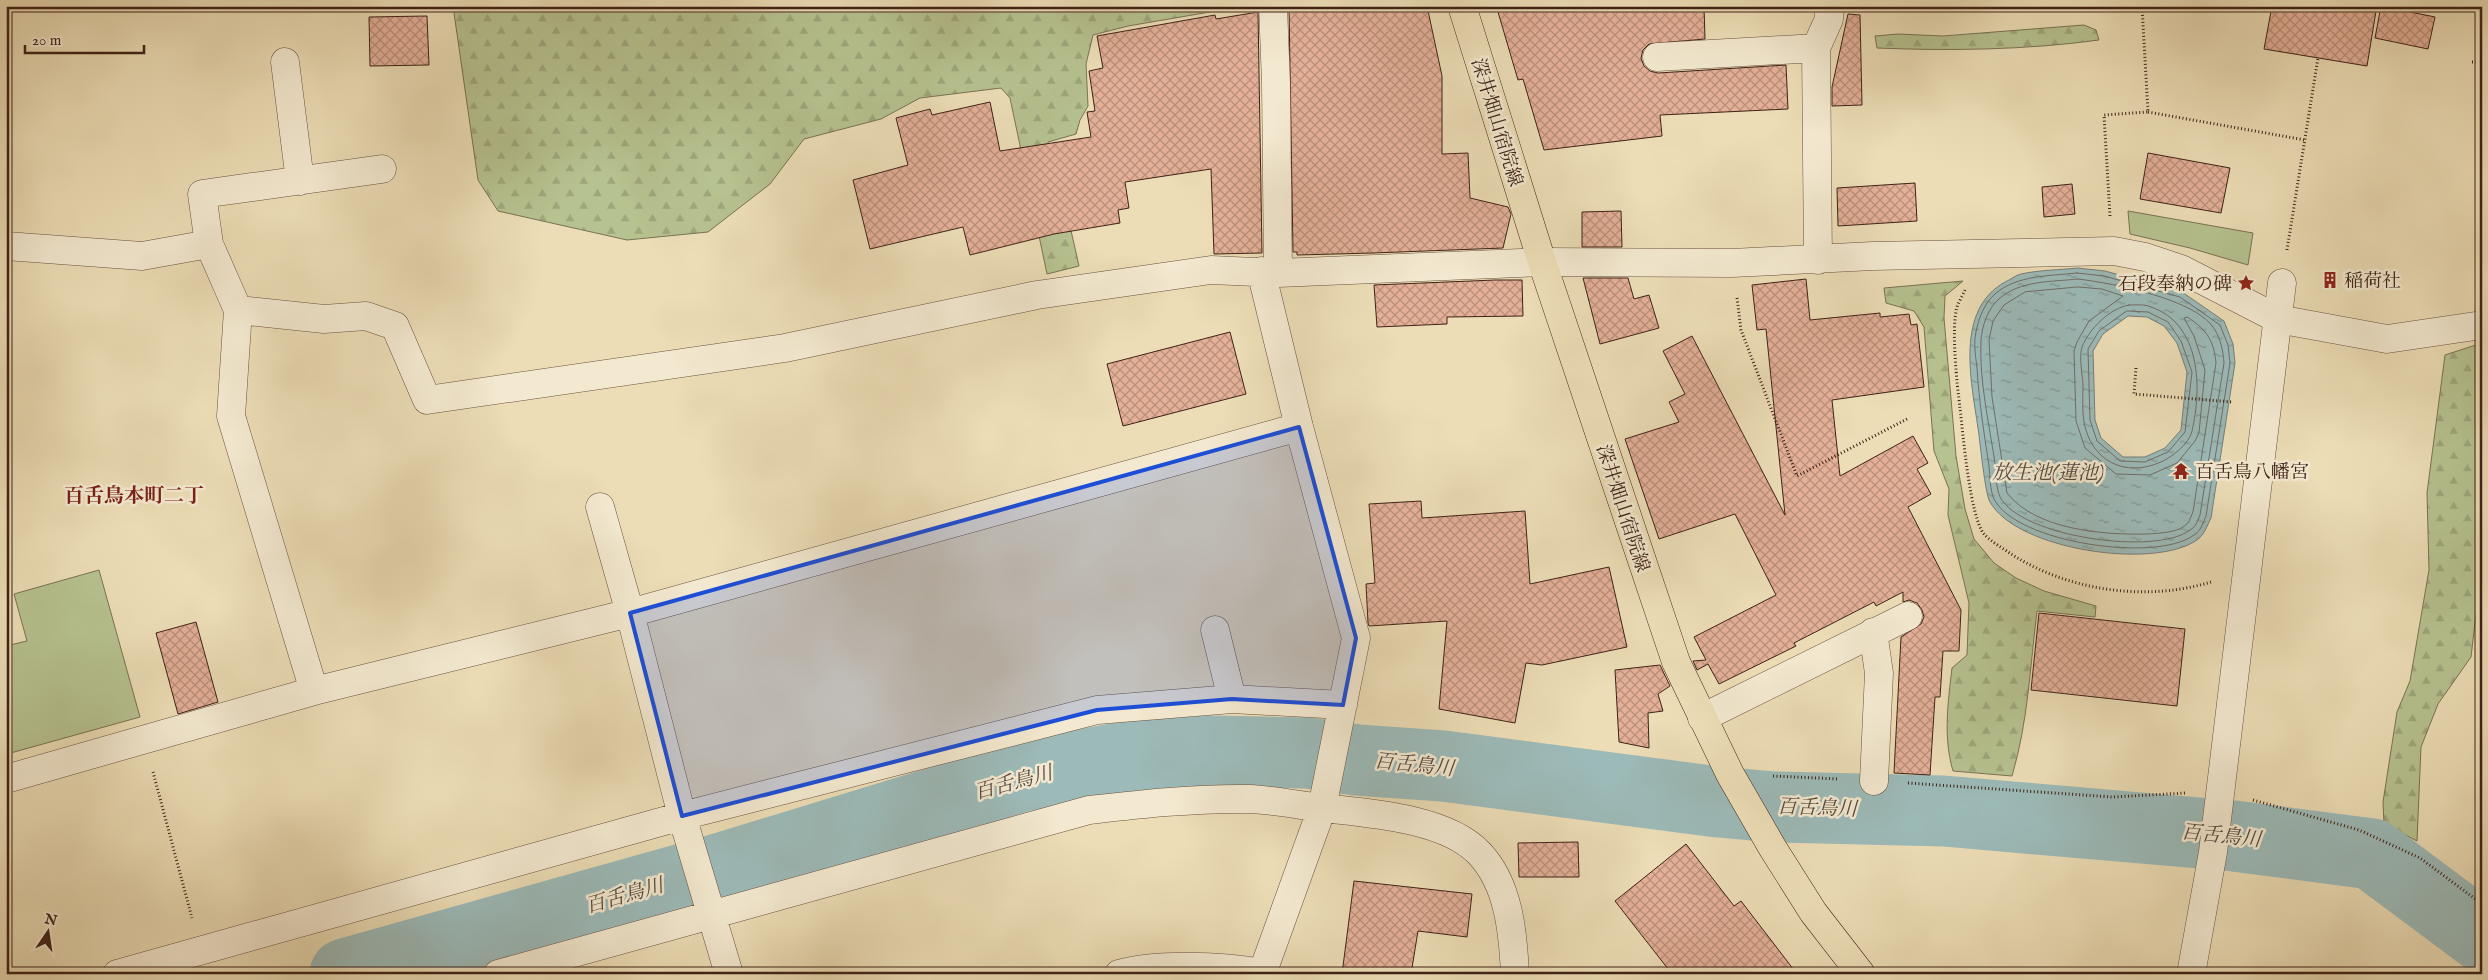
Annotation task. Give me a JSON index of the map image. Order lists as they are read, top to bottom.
{
  "streets": {
    "main road": ["深井畑山宿院線"]
  },
  "districts": ["百舌鳥本町二丁"],
  "water": ["放生池(蓮池)", "百舌鳥川"],
  "places": {
    "building": ["稲荷社"],
    "place": ["石段奉納の碑"],
    "temple": ["百舌鳥八幡宮"]
  },
  "scale_bar": "20 m",
  "north": "top"
}
